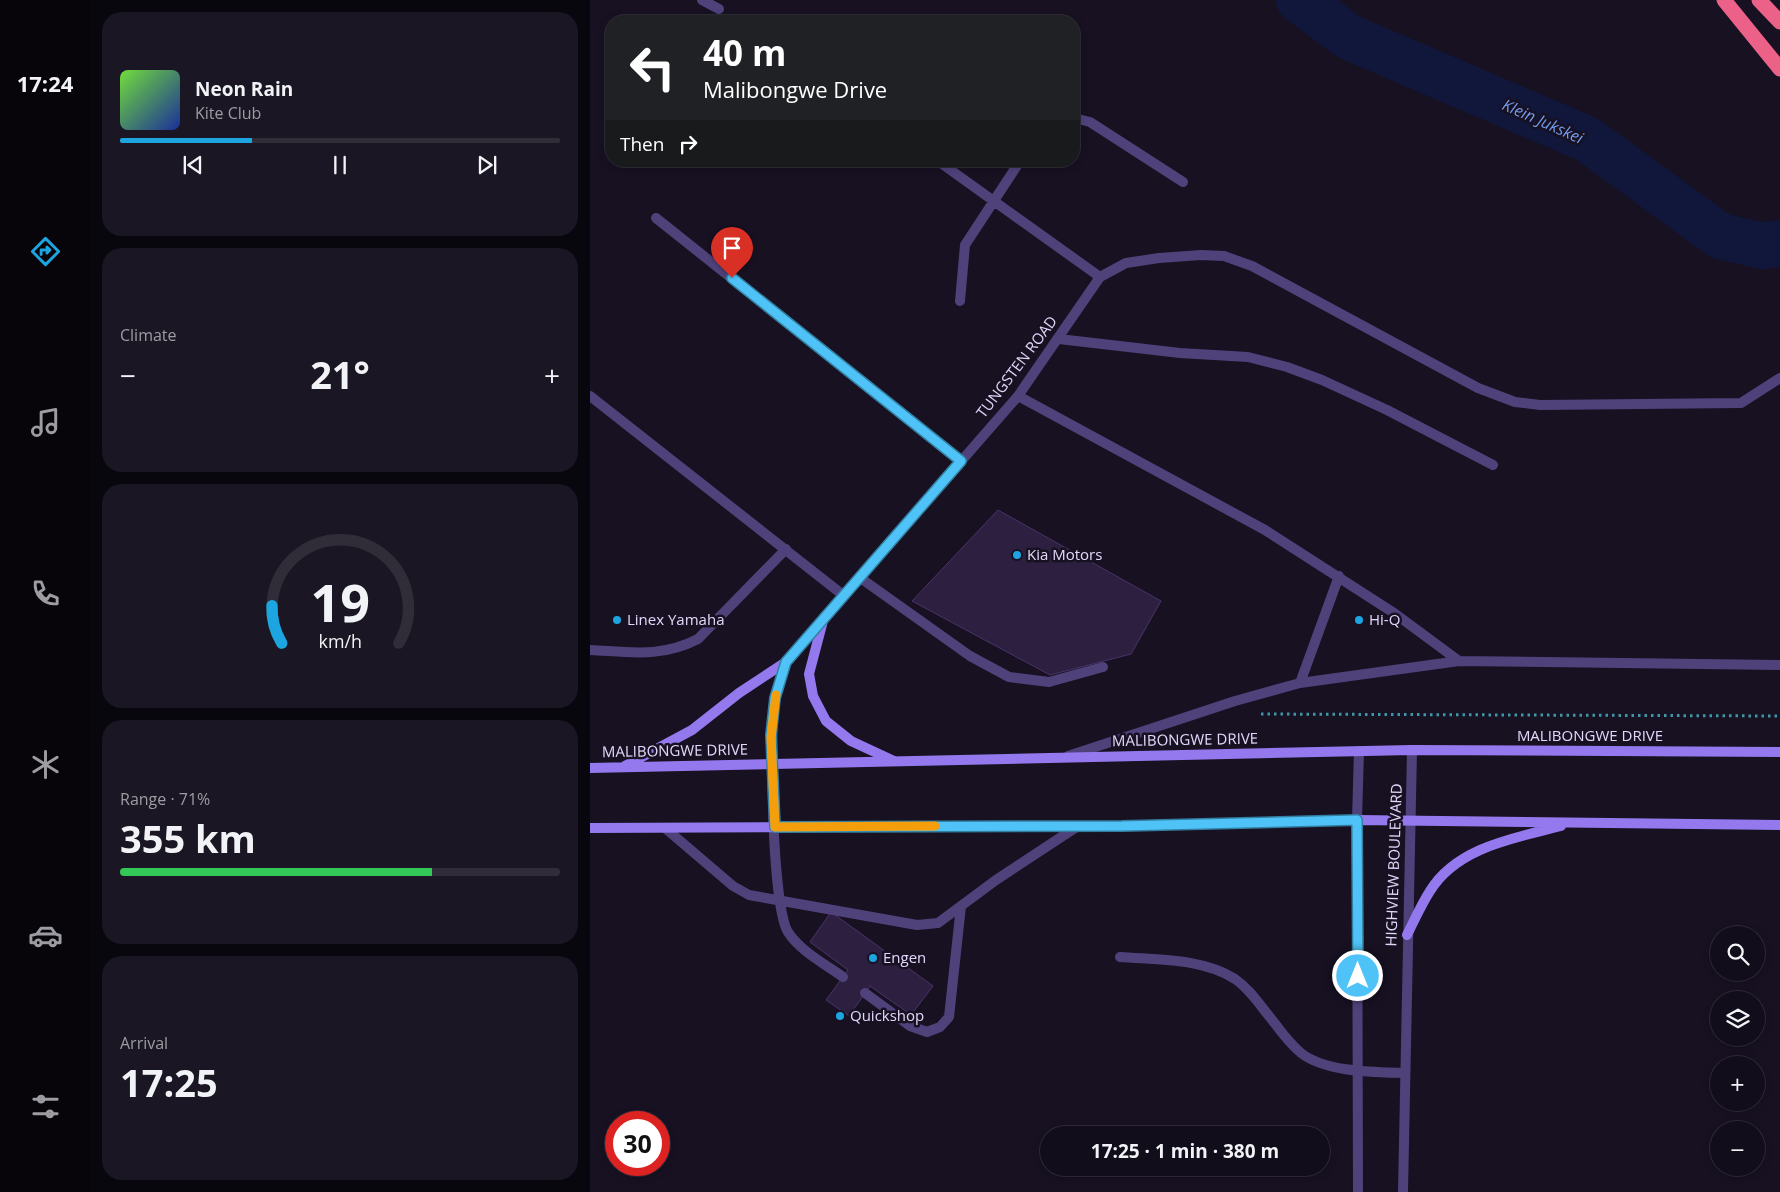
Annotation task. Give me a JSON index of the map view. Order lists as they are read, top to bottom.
{
  "streets": {
    "main road": ["MALIBONGWE DRIVE"],
    "street": ["TUNGSTEN ROAD", "HIGHVIEW BOULEVARD"]
  },
  "crossings": [
    ["TUNGSTEN ROAD", "MALIBONGWE DRIVE"],
    ["MALIBONGWE DRIVE", "HIGHVIEW BOULEVARD"]
  ],
  "water": ["Klein Jukskei"],
  "places": [
    "Kia Motors",
    "Linex Yamaha",
    "Hi-Q",
    "Engen",
    "Quickshop"
  ],
  "page": {
    "tabs": "17:24",
    "turn": ["40 m", "Malibongwe Drive"],
    "song": ["Neon Rain", "Kite Club"],
    "then": "Then",
    "tile": [
      "Climate",
      ["Range · 71%", "355 km"],
      ["Arrival", "17:25"]
    ],
    "heat": ["−", "21°", "+"],
    "map_buttons": ["+", "−"],
    "limit": "30",
    "trip": "17:25 · 1 min · 380 m",
    "gauge": ["19", "km/h"]
  }
}
